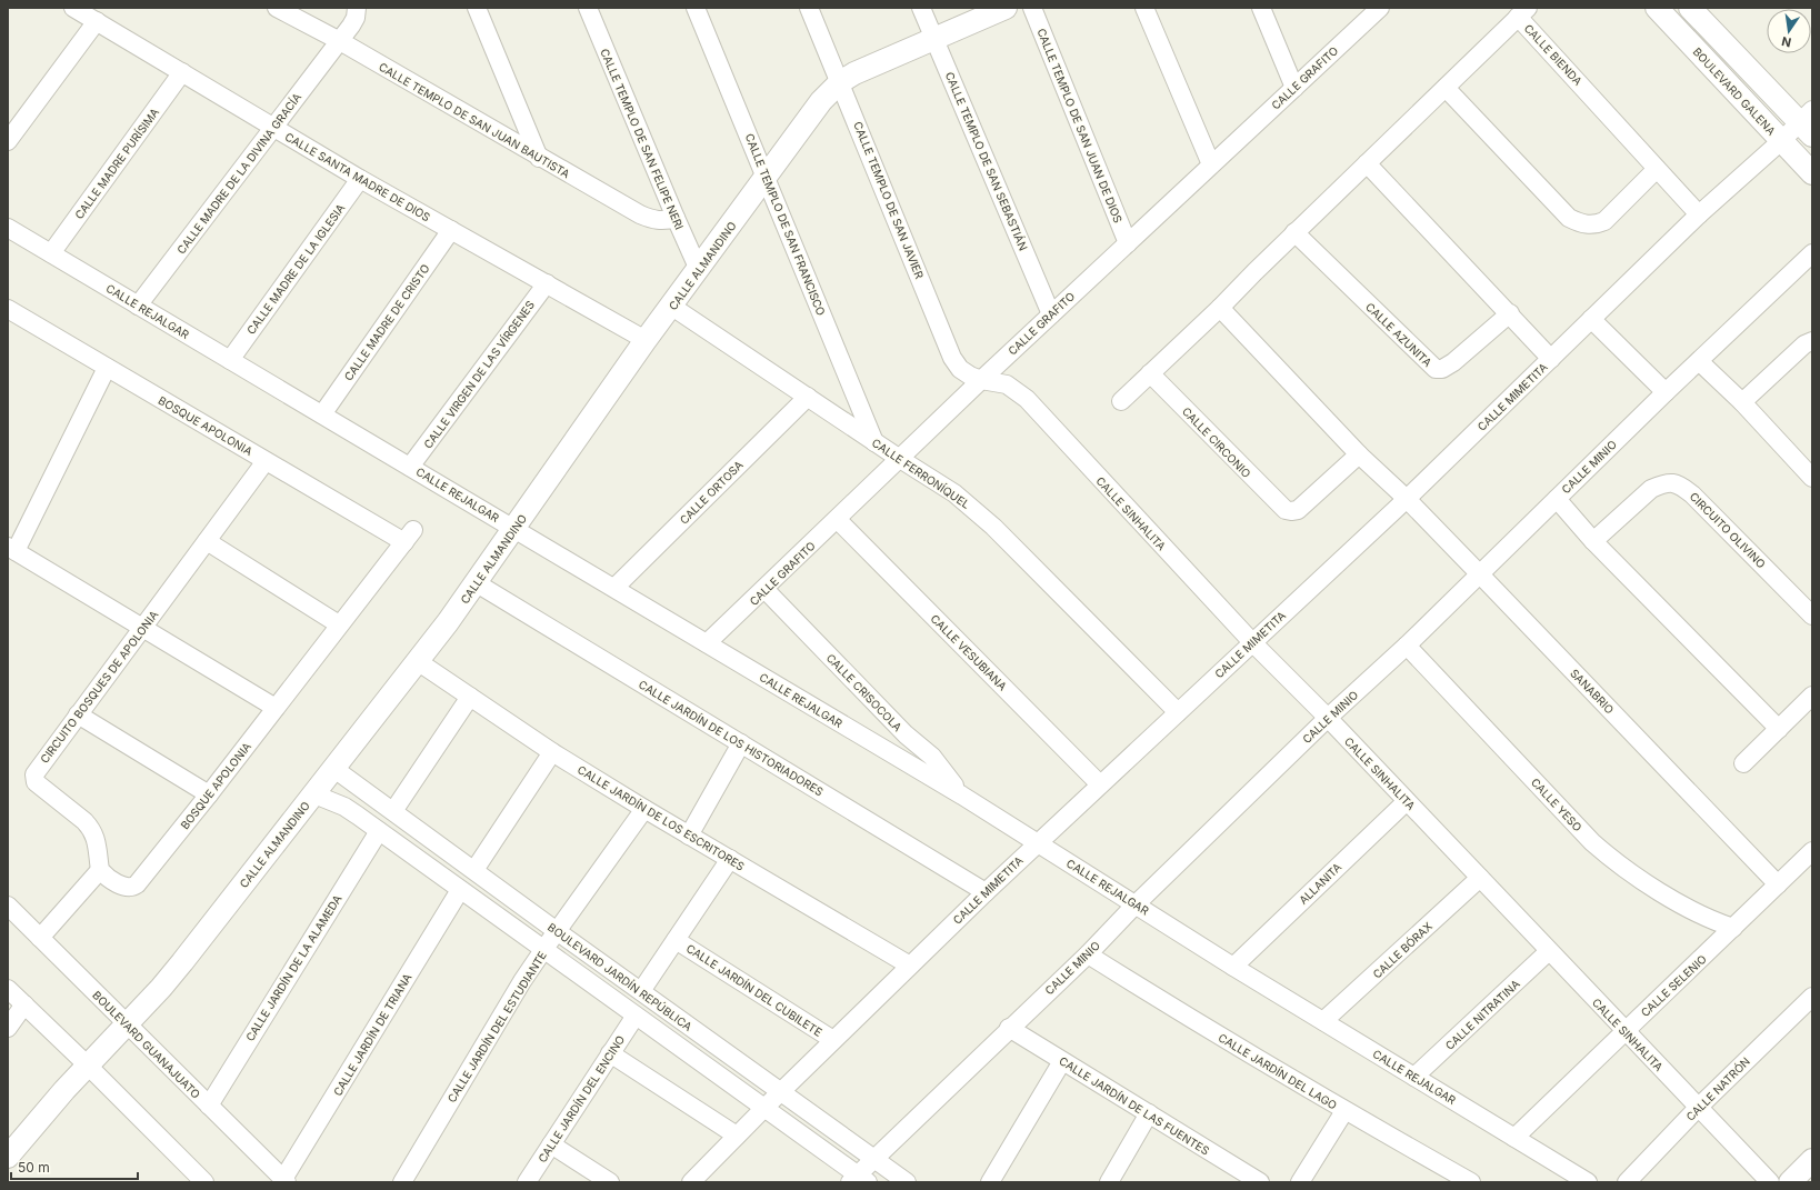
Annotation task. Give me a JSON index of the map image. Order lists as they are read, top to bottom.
{
  "streets": {
    "street": [
      "CALLE BIENDA",
      "CALLE GRAFITO",
      "BOULEVARD GALENA",
      "CALLE TEMPLO DE SAN JUAN BAUTISTA",
      "CALLE TEMPLO DE SAN JUAN DE DIOS",
      "CALLE TEMPLO DE SAN FELIPE NERI",
      "CALLE TEMPLO DE SAN SEBASTIÁN",
      "CALLE MADRE PURÍSIMA",
      "CALLE MADRE DE LA DIVINA GRACÍA",
      "CALLE SANTA MADRE DE DIOS",
      "CALLE TEMPLO DE SAN JAVIER",
      "CALLE TEMPLO DE SAN FRANCISCO",
      "CALLE ALMANDINO",
      "CALLE MADRE DE LA IGLESIA",
      "CALLE REJALGAR",
      "CALLE MADRE DE CRISTO",
      "CALLE AZUNITA",
      "CALLE VIRGEN DE LAS VÍRGENES",
      "CALLE MIMETITA",
      "BOSQUE APOLONIA",
      "CALLE CIRCONIO",
      "CALLE MINIO",
      "CALLE FERRONÍQUEL",
      "CALLE ORTOSA",
      "CALLE SINHALITA",
      "CIRCUITO OLIVINO",
      "CALLE VESUBIANA",
      "CIRCUITO BOSQUES DE APOLONIA",
      "SANABRIO",
      "CALLE CRISOCOLA",
      "CALLE JARDÍN DE LOS HISTORIADORES",
      "CALLE YESO",
      "CALLE JARDÍN DE LOS ESCRITORES",
      "ALLANITA",
      "CALLE BÓRAX",
      "CALLE JARDÍN DE LA ALAMEDA",
      "BOULEVARD JARDÍN REPÚBLICA",
      "CALLE SELENIO",
      "CALLE JARDÍN DEL CUBILETE",
      "CALLE NITRATINA",
      "CALLE JARDÍN DEL ESTUDIANTE",
      "CALLE JARDÍN DE TRIANA",
      "BOULEVARD GUANAJUATO",
      "CALLE JARDÍN DEL LAGO",
      "CALLE NATRÓN",
      "CALLE JARDÍN DEL ENCINO",
      "CALLE JARDÍN DE LAS FUENTES"
    ]
  },
  "crossings": [
    ["CALLE BIENDA", "CALLE MIMETITA"],
    ["CALLE GRAFITO", "CALLE TEMPLO DE SAN JUAN DE DIOS"],
    ["CALLE GRAFITO", "CALLE TEMPLO DE SAN SEBASTIÁN"],
    ["CALLE GRAFITO", "CALLE TEMPLO DE SAN JAVIER"],
    ["CALLE GRAFITO", "CALLE REJALGAR"],
    ["CALLE GRAFITO", "CALLE FERRONÍQUEL"],
    ["CALLE GRAFITO", "CALLE SINHALITA"],
    ["CALLE GRAFITO", "CALLE VESUBIANA"],
    ["CALLE GRAFITO", "CALLE CRISOCOLA"],
    ["BOULEVARD GALENA", "CALLE MIMETITA"],
    ["CALLE TEMPLO DE SAN JUAN BAUTISTA", "CALLE TEMPLO DE SAN FELIPE NERI"],
    ["CALLE TEMPLO DE SAN JUAN BAUTISTA", "CALLE MADRE DE LA DIVINA GRACÍA"],
    ["CALLE TEMPLO DE SAN FELIPE NERI", "CALLE ALMANDINO"],
    ["CALLE TEMPLO DE SAN SEBASTIÁN", "CALLE ALMANDINO"],
    ["CALLE MADRE PURÍSIMA", "CALLE SANTA MADRE DE DIOS"],
    ["CALLE MADRE PURÍSIMA", "CALLE REJALGAR"],
    ["CALLE MADRE DE LA DIVINA GRACÍA", "CALLE SANTA MADRE DE DIOS"],
    ["CALLE MADRE DE LA DIVINA GRACÍA", "CALLE REJALGAR"],
    ["CALLE SANTA MADRE DE DIOS", "CALLE ALMANDINO"],
    ["CALLE SANTA MADRE DE DIOS", "CALLE MADRE DE LA IGLESIA"],
    ["CALLE SANTA MADRE DE DIOS", "CALLE MADRE DE CRISTO"],
    ["CALLE SANTA MADRE DE DIOS", "CALLE VIRGEN DE LAS VÍRGENES"],
    ["CALLE TEMPLO DE SAN JAVIER", "CALLE ALMANDINO"],
    ["CALLE TEMPLO DE SAN JAVIER", "CALLE SINHALITA"],
    ["CALLE TEMPLO DE SAN FRANCISCO", "CALLE ALMANDINO"],
    ["CALLE TEMPLO DE SAN FRANCISCO", "CALLE FERRONÍQUEL"],
    ["CALLE ALMANDINO", "CALLE REJALGAR"],
    ["CALLE ALMANDINO", "CALLE FERRONÍQUEL"],
    ["CALLE ALMANDINO", "CALLE JARDÍN DE LOS HISTORIADORES"],
    ["CALLE ALMANDINO", "CALLE JARDÍN DE LOS ESCRITORES"],
    ["CALLE ALMANDINO", "BOULEVARD JARDÍN REPÚBLICA"],
    ["CALLE ALMANDINO", "BOULEVARD GUANAJUATO"],
    ["CALLE MADRE DE LA IGLESIA", "CALLE REJALGAR"],
    ["CALLE REJALGAR", "CALLE MADRE DE CRISTO"],
    ["CALLE REJALGAR", "CALLE VIRGEN DE LAS VÍRGENES"],
    ["CALLE REJALGAR", "CALLE MIMETITA"],
    ["CALLE REJALGAR", "CALLE MINIO"],
    ["CALLE REJALGAR", "CALLE ORTOSA"],
    ["CALLE REJALGAR", "CALLE CRISOCOLA"],
    ["CALLE REJALGAR", "ALLANITA"],
    ["CALLE REJALGAR", "CALLE BÓRAX"],
    ["CALLE REJALGAR", "CALLE SELENIO"],
    ["CALLE REJALGAR", "CALLE NITRATINA"],
    ["CALLE MIMETITA", "CALLE FERRONÍQUEL"],
    ["CALLE MIMETITA", "CALLE SINHALITA"],
    ["CALLE MIMETITA", "CALLE VESUBIANA"],
    ["CALLE MIMETITA", "SANABRIO"],
    ["CALLE MIMETITA", "CALLE JARDÍN DE LOS HISTORIADORES"],
    ["CALLE MIMETITA", "CALLE JARDÍN DE LOS ESCRITORES"],
    ["CALLE MIMETITA", "BOULEVARD JARDÍN REPÚBLICA"],
    ["CALLE MIMETITA", "CALLE JARDÍN DEL CUBILETE"],
    ["BOSQUE APOLONIA", "CIRCUITO BOSQUES DE APOLONIA"],
    ["CALLE MINIO", "CALLE SINHALITA"],
    ["CALLE MINIO", "SANABRIO"],
    ["CALLE MINIO", "CALLE YESO"],
    ["CALLE MINIO", "BOULEVARD JARDÍN REPÚBLICA"],
    ["CALLE MINIO", "CALLE JARDÍN DEL LAGO"],
    ["CALLE MINIO", "CALLE JARDÍN DE LAS FUENTES"],
    ["CALLE FERRONÍQUEL", "CALLE ORTOSA"],
    ["CALLE SINHALITA", "ALLANITA"],
    ["CALLE SINHALITA", "CALLE BÓRAX"],
    ["CALLE SINHALITA", "CALLE SELENIO"],
    ["CALLE SINHALITA", "CALLE NITRATINA"],
    ["CALLE SINHALITA", "CALLE NATRÓN"],
    ["SANABRIO", "CALLE SELENIO"],
    ["CALLE YESO", "CALLE SELENIO"],
    ["CALLE JARDÍN DE LOS ESCRITORES", "CALLE JARDÍN DEL ESTUDIANTE"],
    ["CALLE JARDÍN DE LA ALAMEDA", "BOULEVARD JARDÍN REPÚBLICA"],
    ["CALLE JARDÍN DE LA ALAMEDA", "BOULEVARD GUANAJUATO"],
    ["BOULEVARD JARDÍN REPÚBLICA", "CALLE JARDÍN DEL ESTUDIANTE"],
    ["BOULEVARD JARDÍN REPÚBLICA", "CALLE JARDÍN DE TRIANA"],
    ["BOULEVARD JARDÍN REPÚBLICA", "CALLE JARDÍN DEL ENCINO"],
    ["CALLE JARDÍN DE TRIANA", "BOULEVARD GUANAJUATO"]
  ],
  "scale_bar": "50 m",
  "north": "bottom"
}
